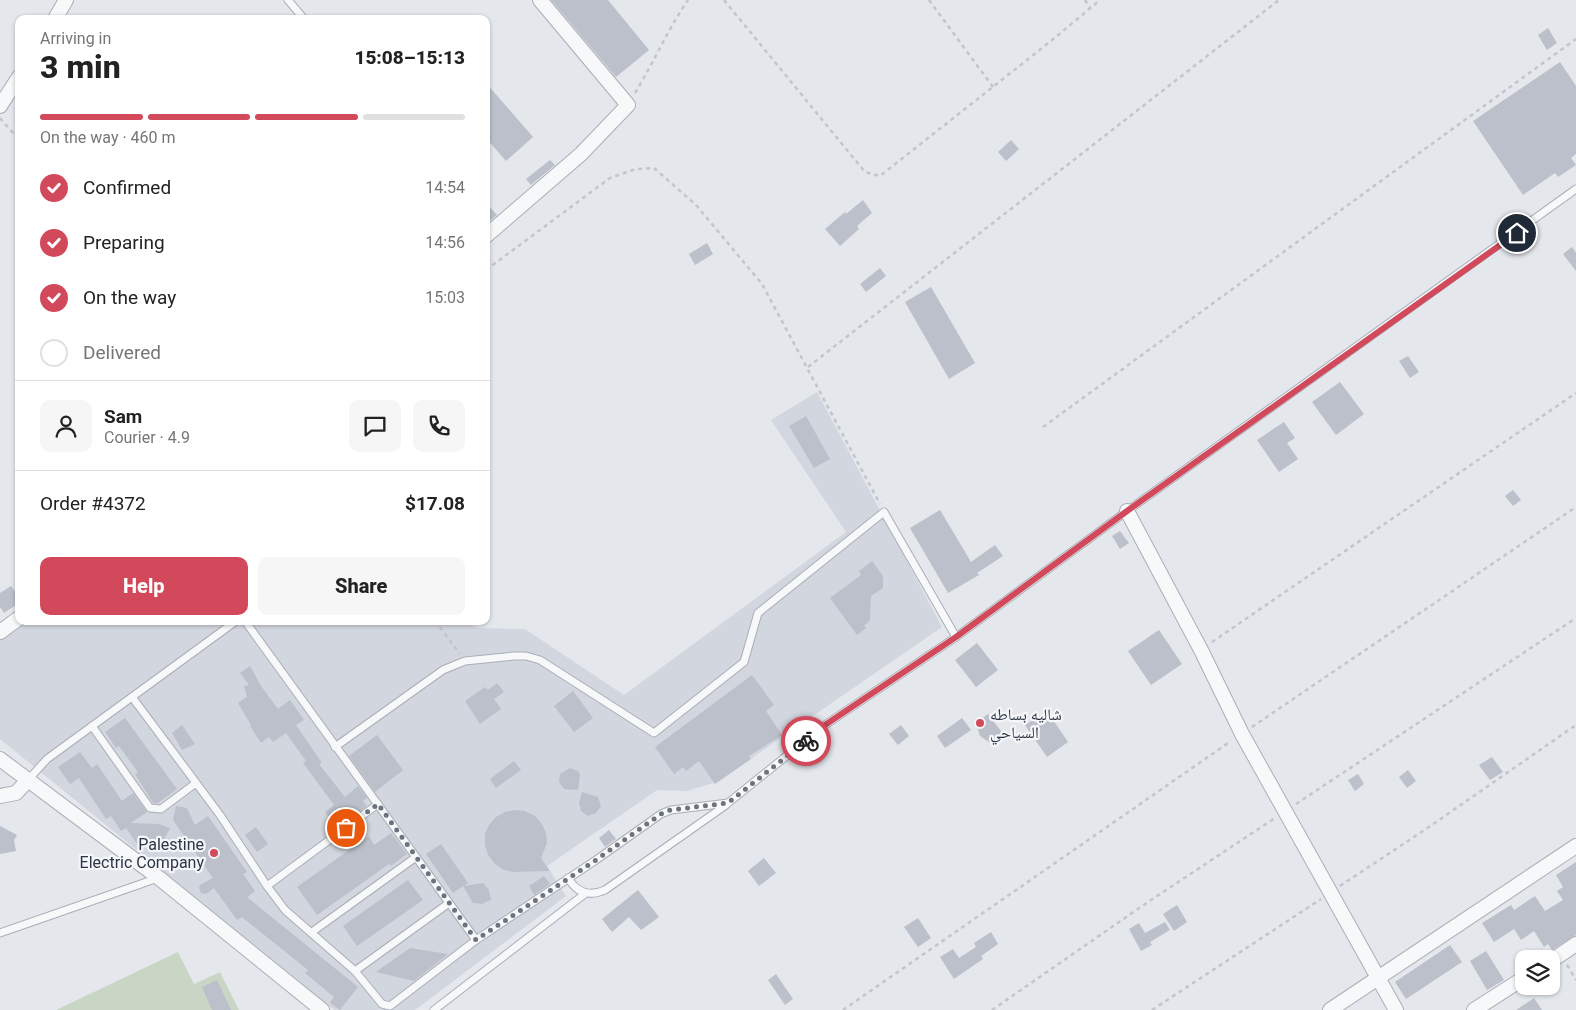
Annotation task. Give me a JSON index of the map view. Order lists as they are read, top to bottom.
{
  "places": ["شاليه بساطه السياحي", "Palestine Electric Company"],
  "page": {
    "heading": ["3 min", "Arriving in", "15:08–15:13"],
    "panel": [
      "Sam",
      "Courier · 4.9",
      "Order #4372",
      "$17.08"
    ],
    "bar": "On the way · 460 m",
    "list": [
      ["Confirmed", "14:54"],
      ["Preparing", "14:56"],
      ["On the way", "15:03"],
      "Delivered"
    ],
    "buttons": ["Help", "Share"]
  }
}
